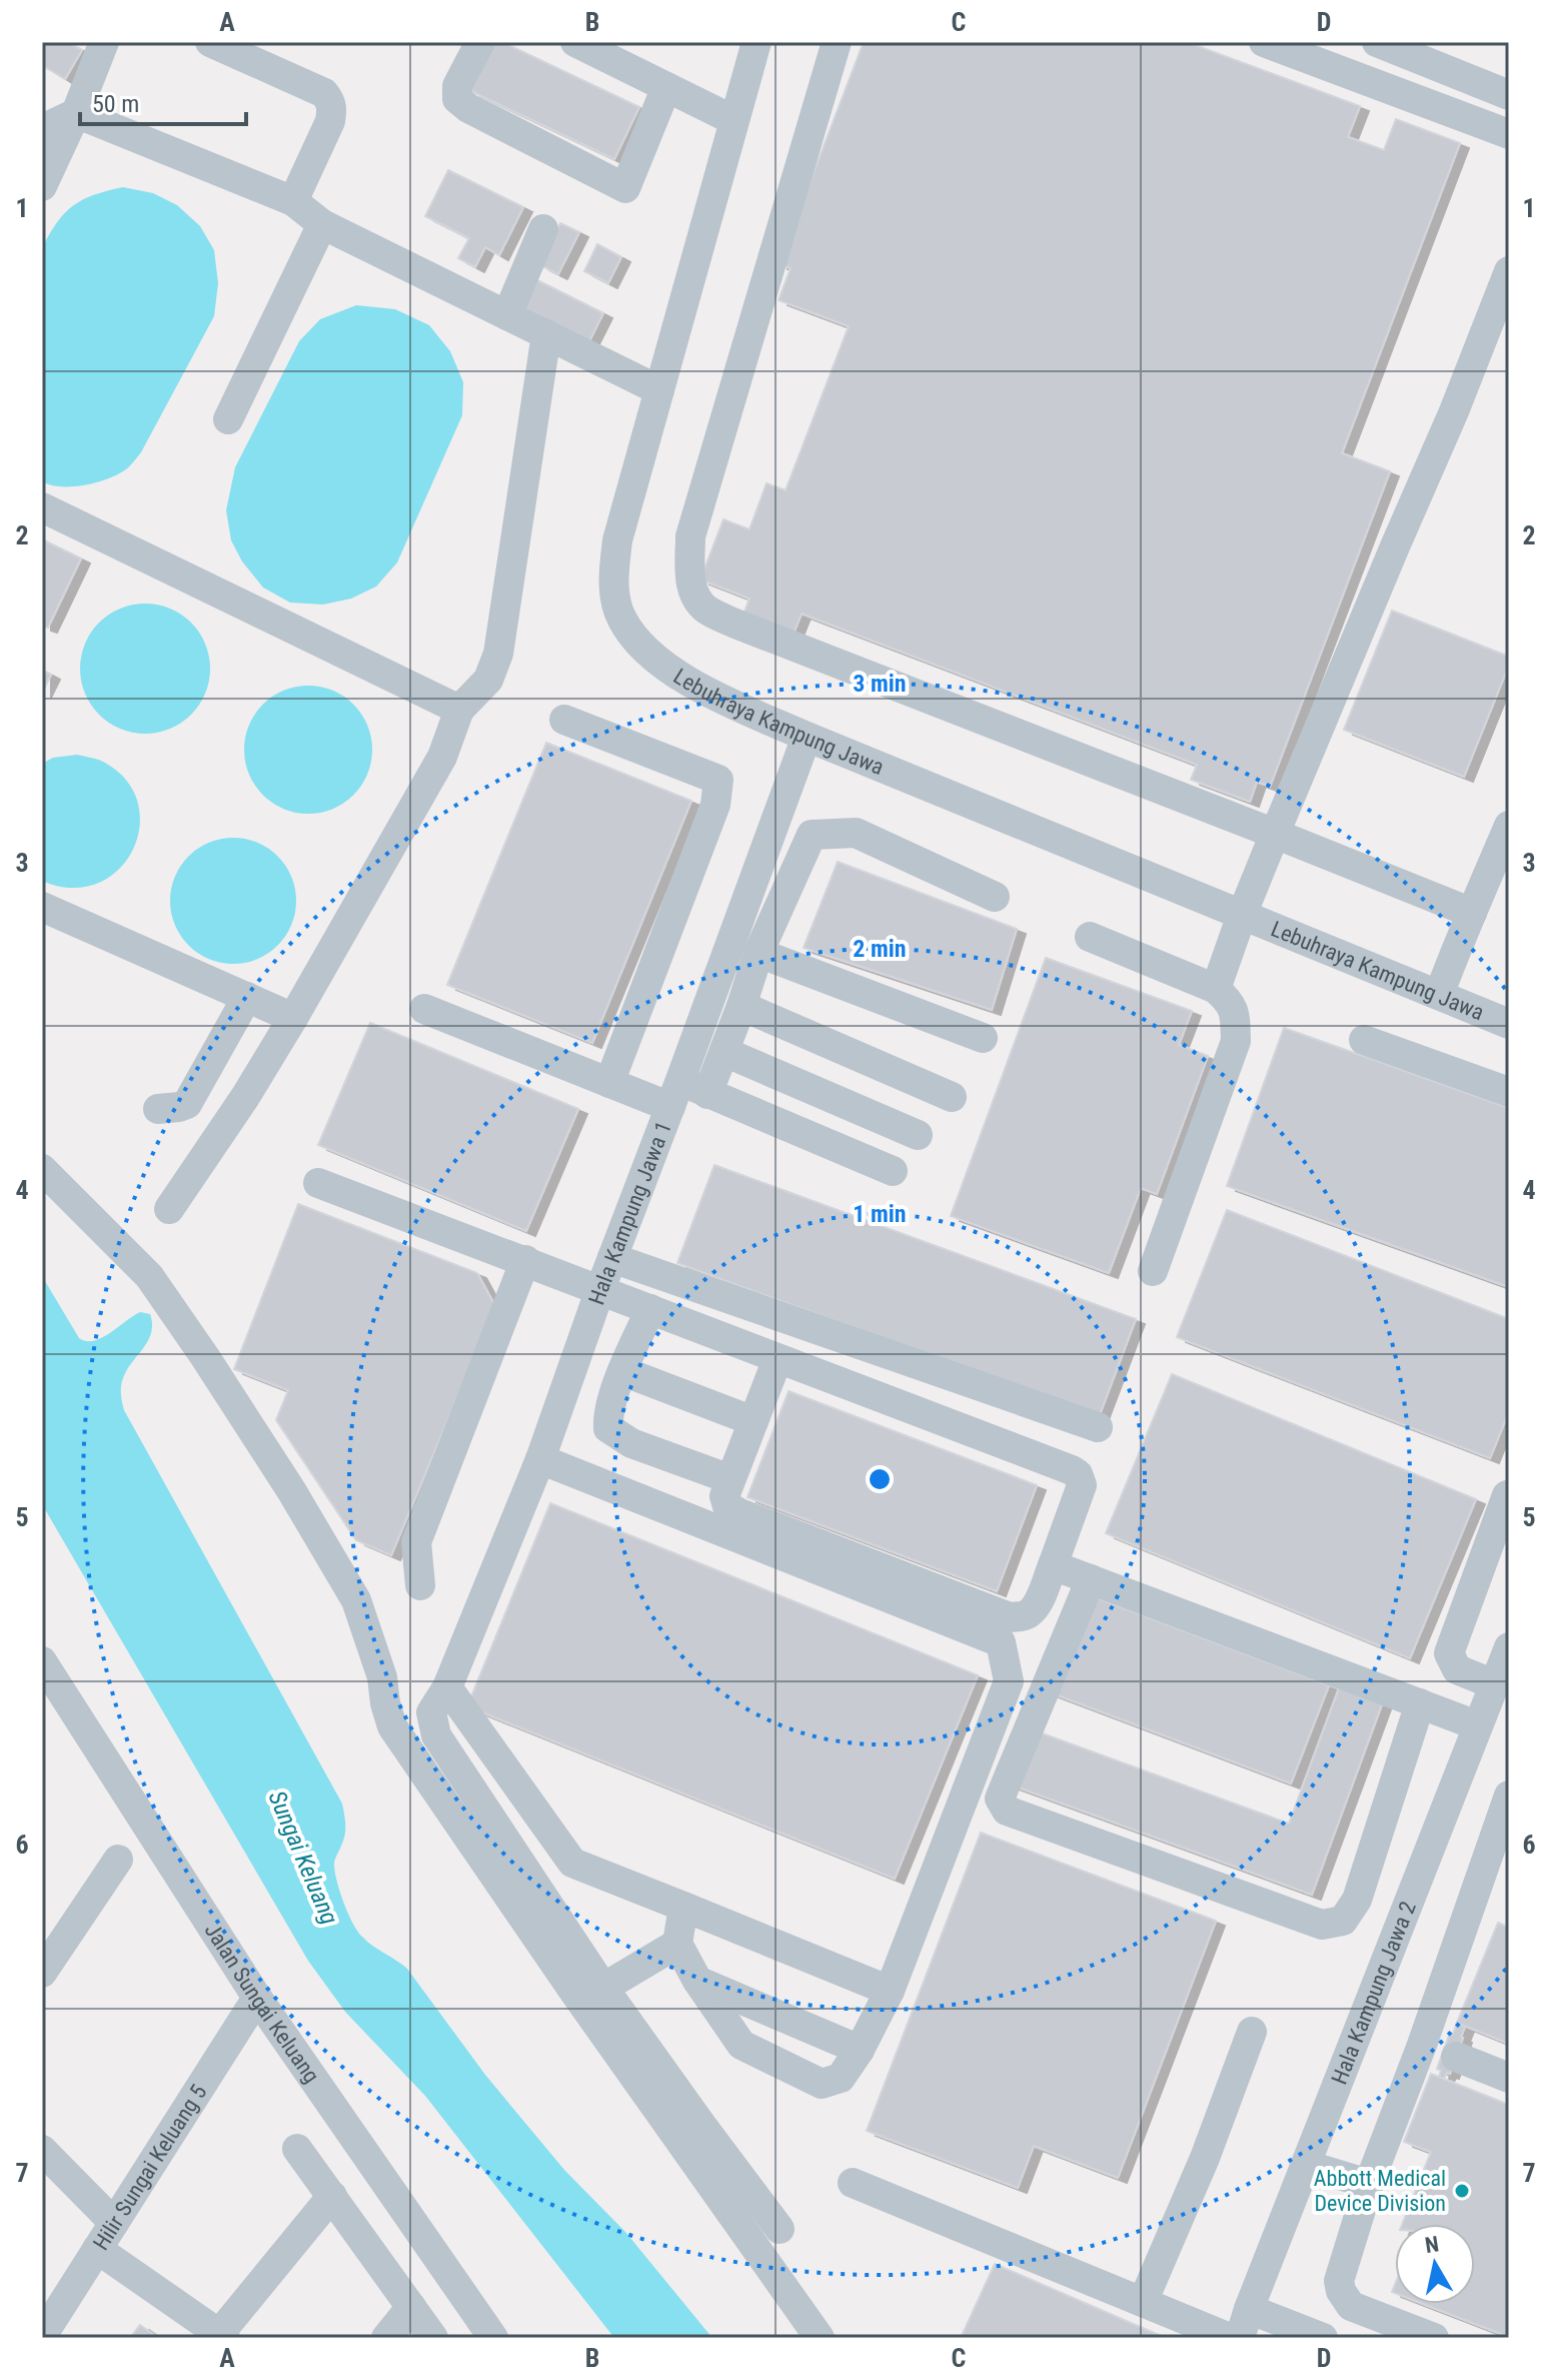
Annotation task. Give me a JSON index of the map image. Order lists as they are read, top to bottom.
{
  "streets": {
    "street": [
      "Lebuhraya Kampung Jawa",
      "Hala Kampung Jawa 1",
      "Hala Kampung Jawa 2",
      "Jalan Sungai Keluang",
      "Hilir Sungai Keluang 5"
    ]
  },
  "crossings": [
    ["Lebuhraya Kampung Jawa", "Hala Kampung Jawa 1"],
    ["Jalan Sungai Keluang", "Hilir Sungai Keluang 5"]
  ],
  "water": ["Sungai Keluang"],
  "places": ["Abbott Medical Device Division"],
  "scale_bar": "50 m",
  "north": "top",
  "grid": {
    "columns": [
      "A",
      "B",
      "C",
      "D"
    ],
    "rows": [
      "1",
      "2",
      "3",
      "4",
      "5",
      "6",
      "7"
    ]
  },
  "rings": ["3 min", "2 min", "1 min"]
}
